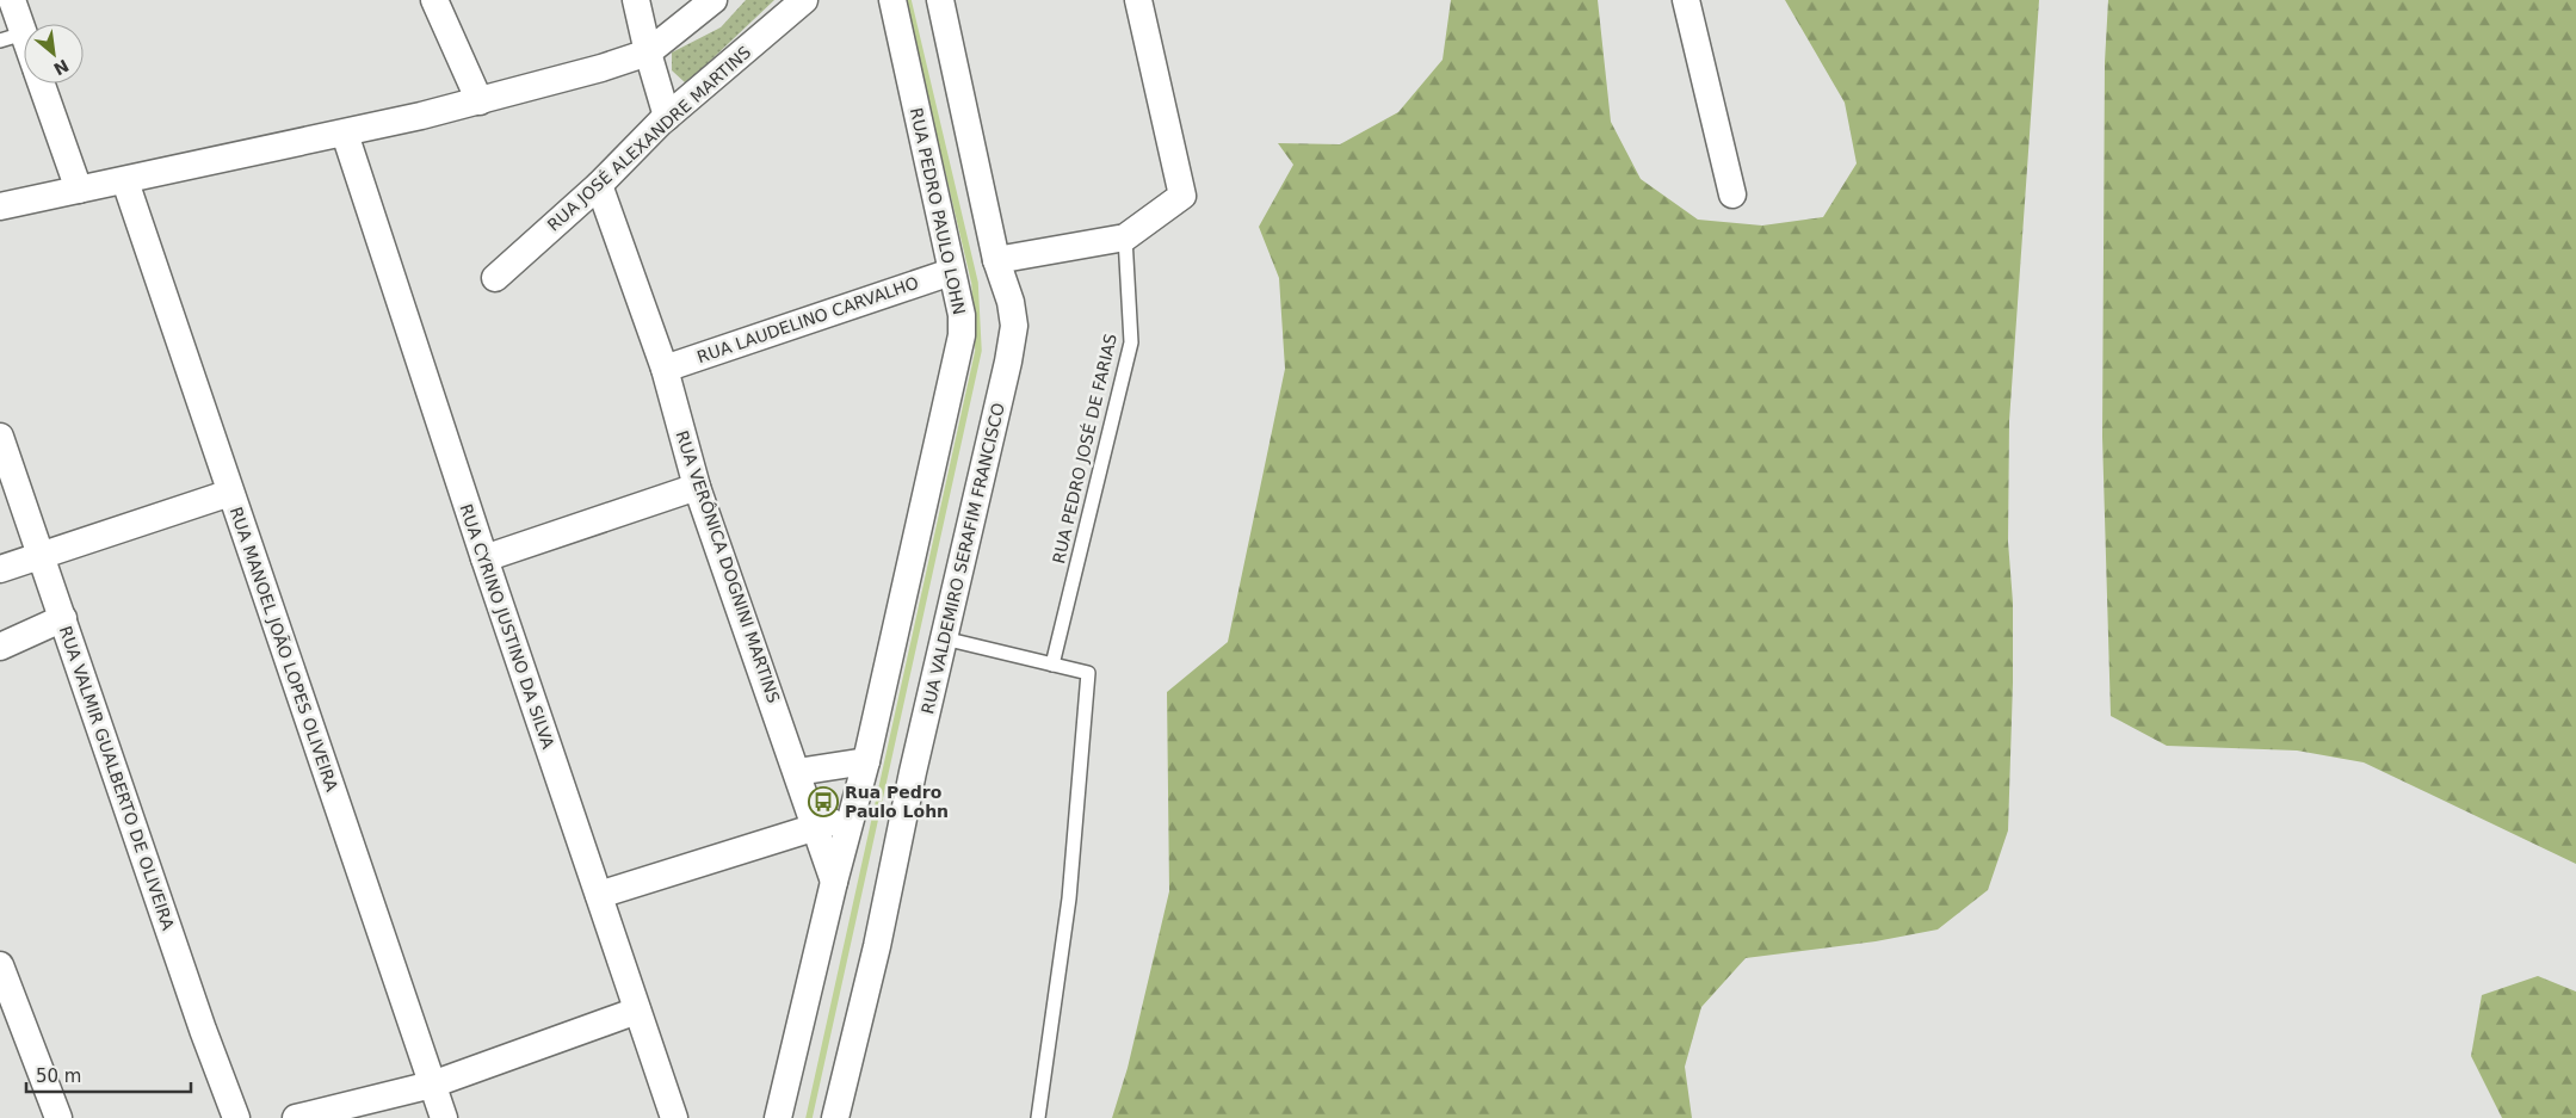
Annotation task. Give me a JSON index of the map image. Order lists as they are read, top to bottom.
{
  "streets": {
    "street": [
      "RUA JOSÉ ALEXANDRE MARTINS",
      "RUA PEDRO PAULO LOHN",
      "RUA LAUDELINO CARVALHO",
      "RUA VALDEMIRO SERAFIM FRANCISCO",
      "RUA VERÔNICA DOGNINI MARTINS",
      "RUA CYRINO JUSTINO DA SILVA",
      "RUA MANOEL JOÃO LOPES OLIVEIRA",
      "RUA VALMIR GUALBERTO DE OLIVEIRA"
    ],
    "lane": ["RUA PEDRO JOSÉ DE FARIAS"]
  },
  "crossings": [
    ["RUA JOSÉ ALEXANDRE MARTINS", "RUA VERÔNICA DOGNINI MARTINS"],
    ["RUA PEDRO PAULO LOHN", "RUA LAUDELINO CARVALHO"],
    ["RUA PEDRO PAULO LOHN", "RUA VERÔNICA DOGNINI MARTINS"],
    ["RUA LAUDELINO CARVALHO", "RUA VERÔNICA DOGNINI MARTINS"]
  ],
  "places": {
    "bus stop": ["Rua Pedro Paulo Lohn"]
  },
  "scale_bar": "50 m",
  "north": "bottom right"
}
